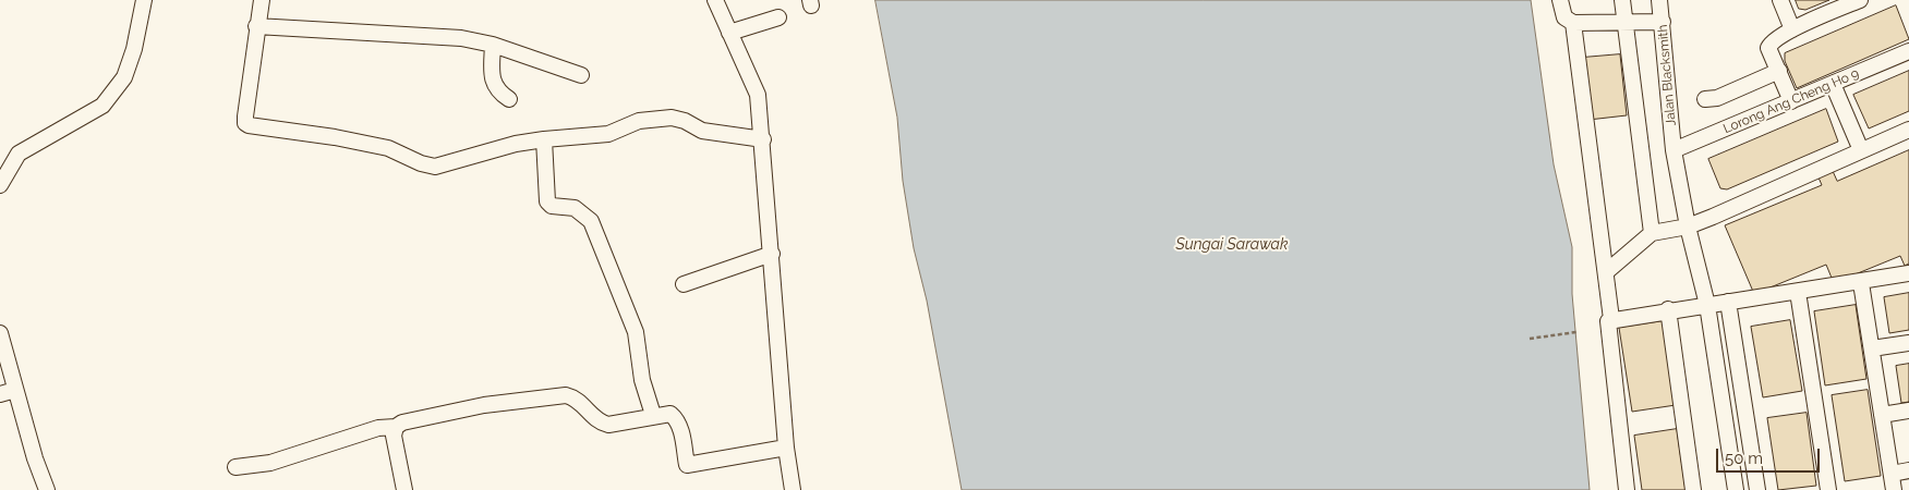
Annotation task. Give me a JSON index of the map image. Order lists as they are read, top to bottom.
{
  "streets": {
    "street": ["Jalan Blacksmith", "Lorong Ang Cheng Ho 9"]
  },
  "crossings": [
    ["Jalan Blacksmith", "Lorong Ang Cheng Ho 9"]
  ],
  "water": ["Sungai Sarawak"],
  "scale_bar": "50 m"
}
